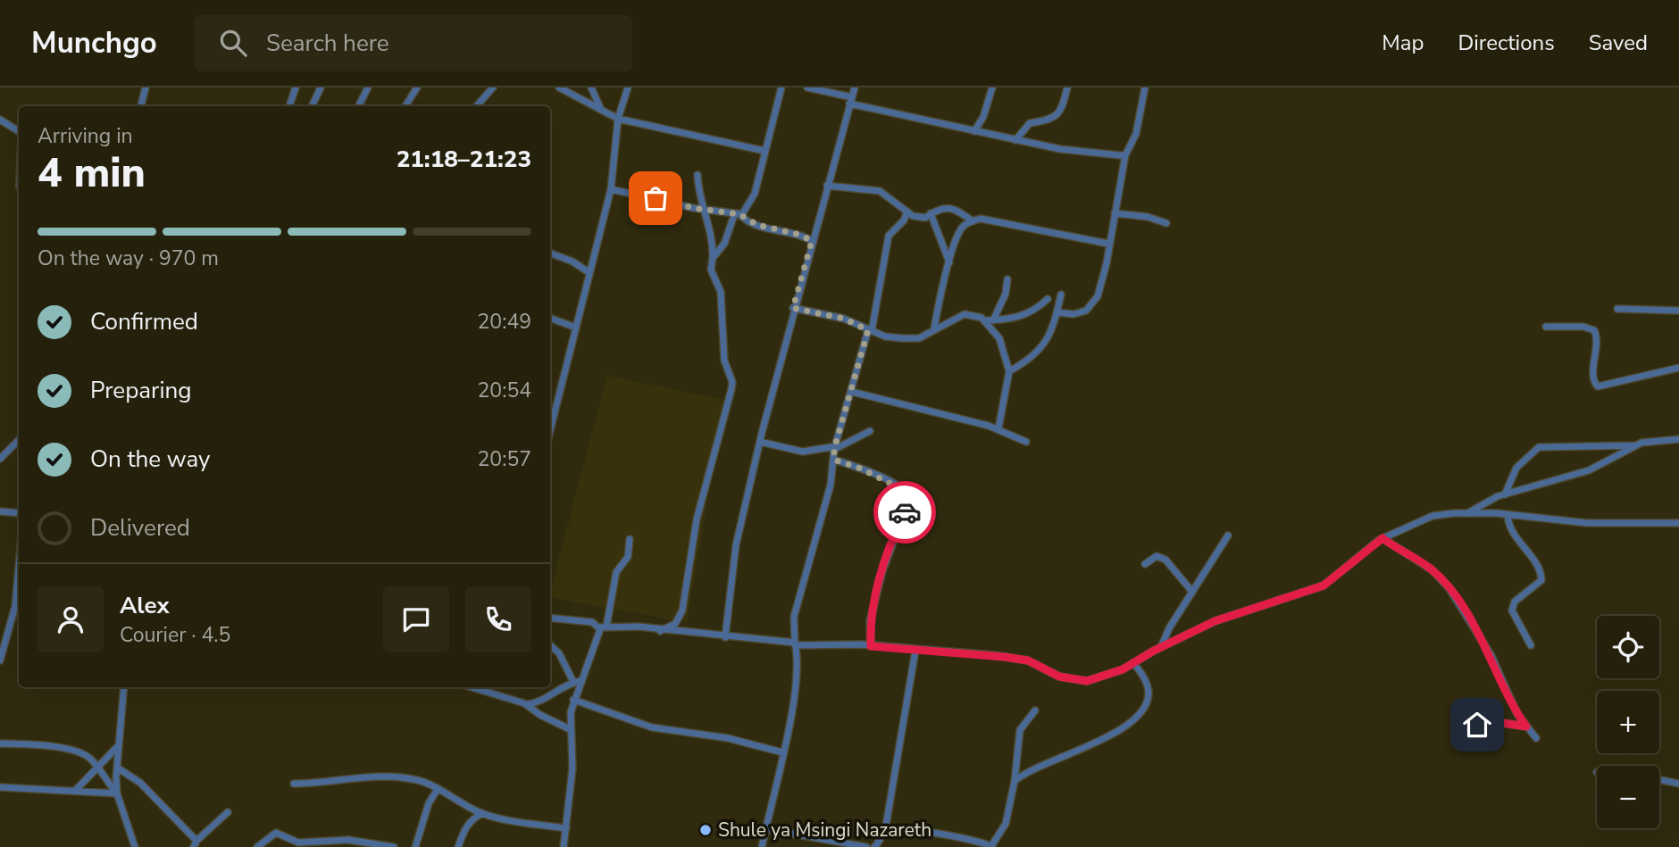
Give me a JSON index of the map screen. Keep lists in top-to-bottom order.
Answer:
{
  "places": ["Shule ya Msingi Nazareth"],
  "page": {
    "header": "Munchgo",
    "search": "Search here",
    "nav": ["Map", "Directions", "Saved"],
    "heading": ["4 min", "Arriving in", "21:18–21:23"],
    "panel": ["Alex", "Courier · 4.5"],
    "bar": "On the way · 970 m",
    "list": [
      ["Confirmed", "20:49"],
      ["Preparing", "20:54"],
      ["On the way", "20:57"],
      "Delivered"
    ],
    "map_buttons": ["+", "−"]
  }
}
